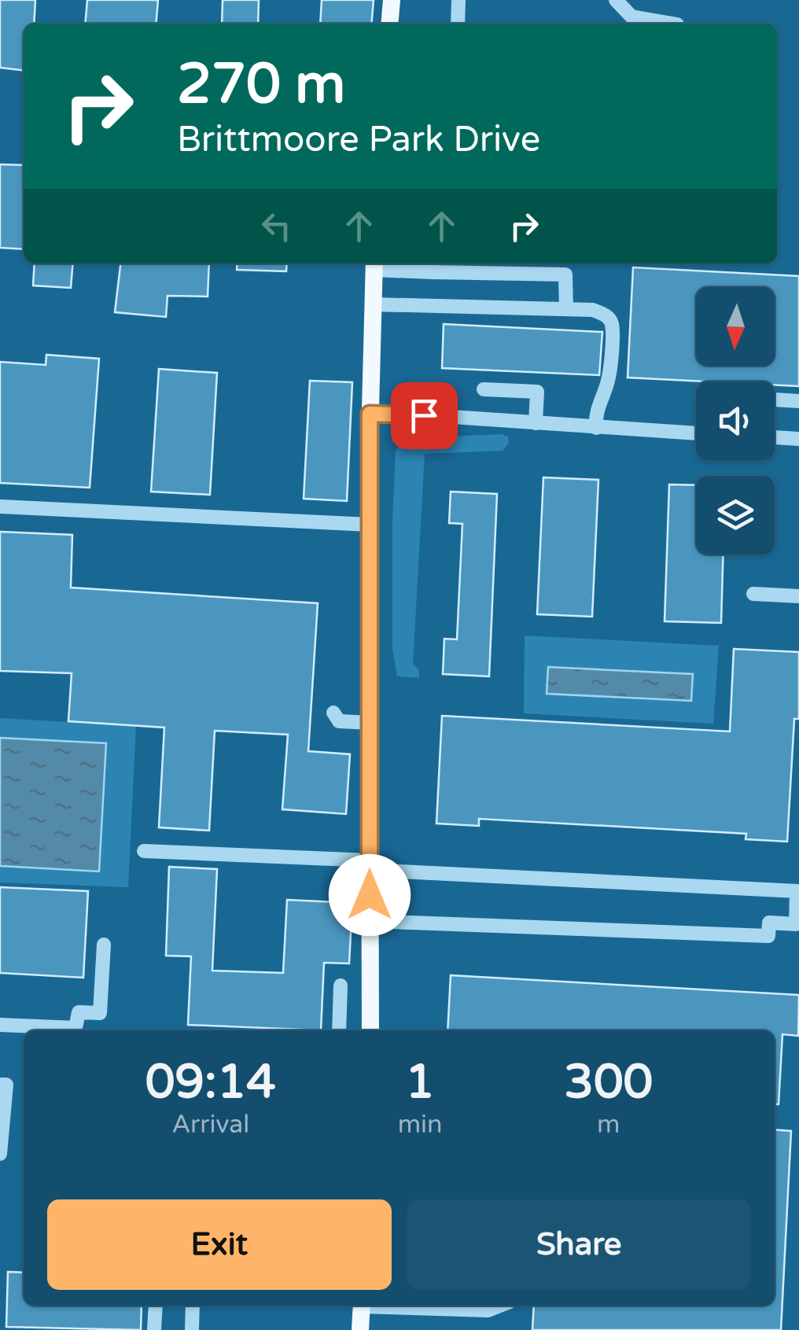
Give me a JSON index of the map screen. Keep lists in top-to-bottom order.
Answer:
{
  "north": "bottom",
  "page": {
    "turn": ["270 m", "Brittmoore Park Drive"],
    "eta": [
      "09:14",
      "Arrival",
      "1",
      "min",
      "300",
      "m"
    ],
    "buttons": ["Exit", "Share"]
  }
}
